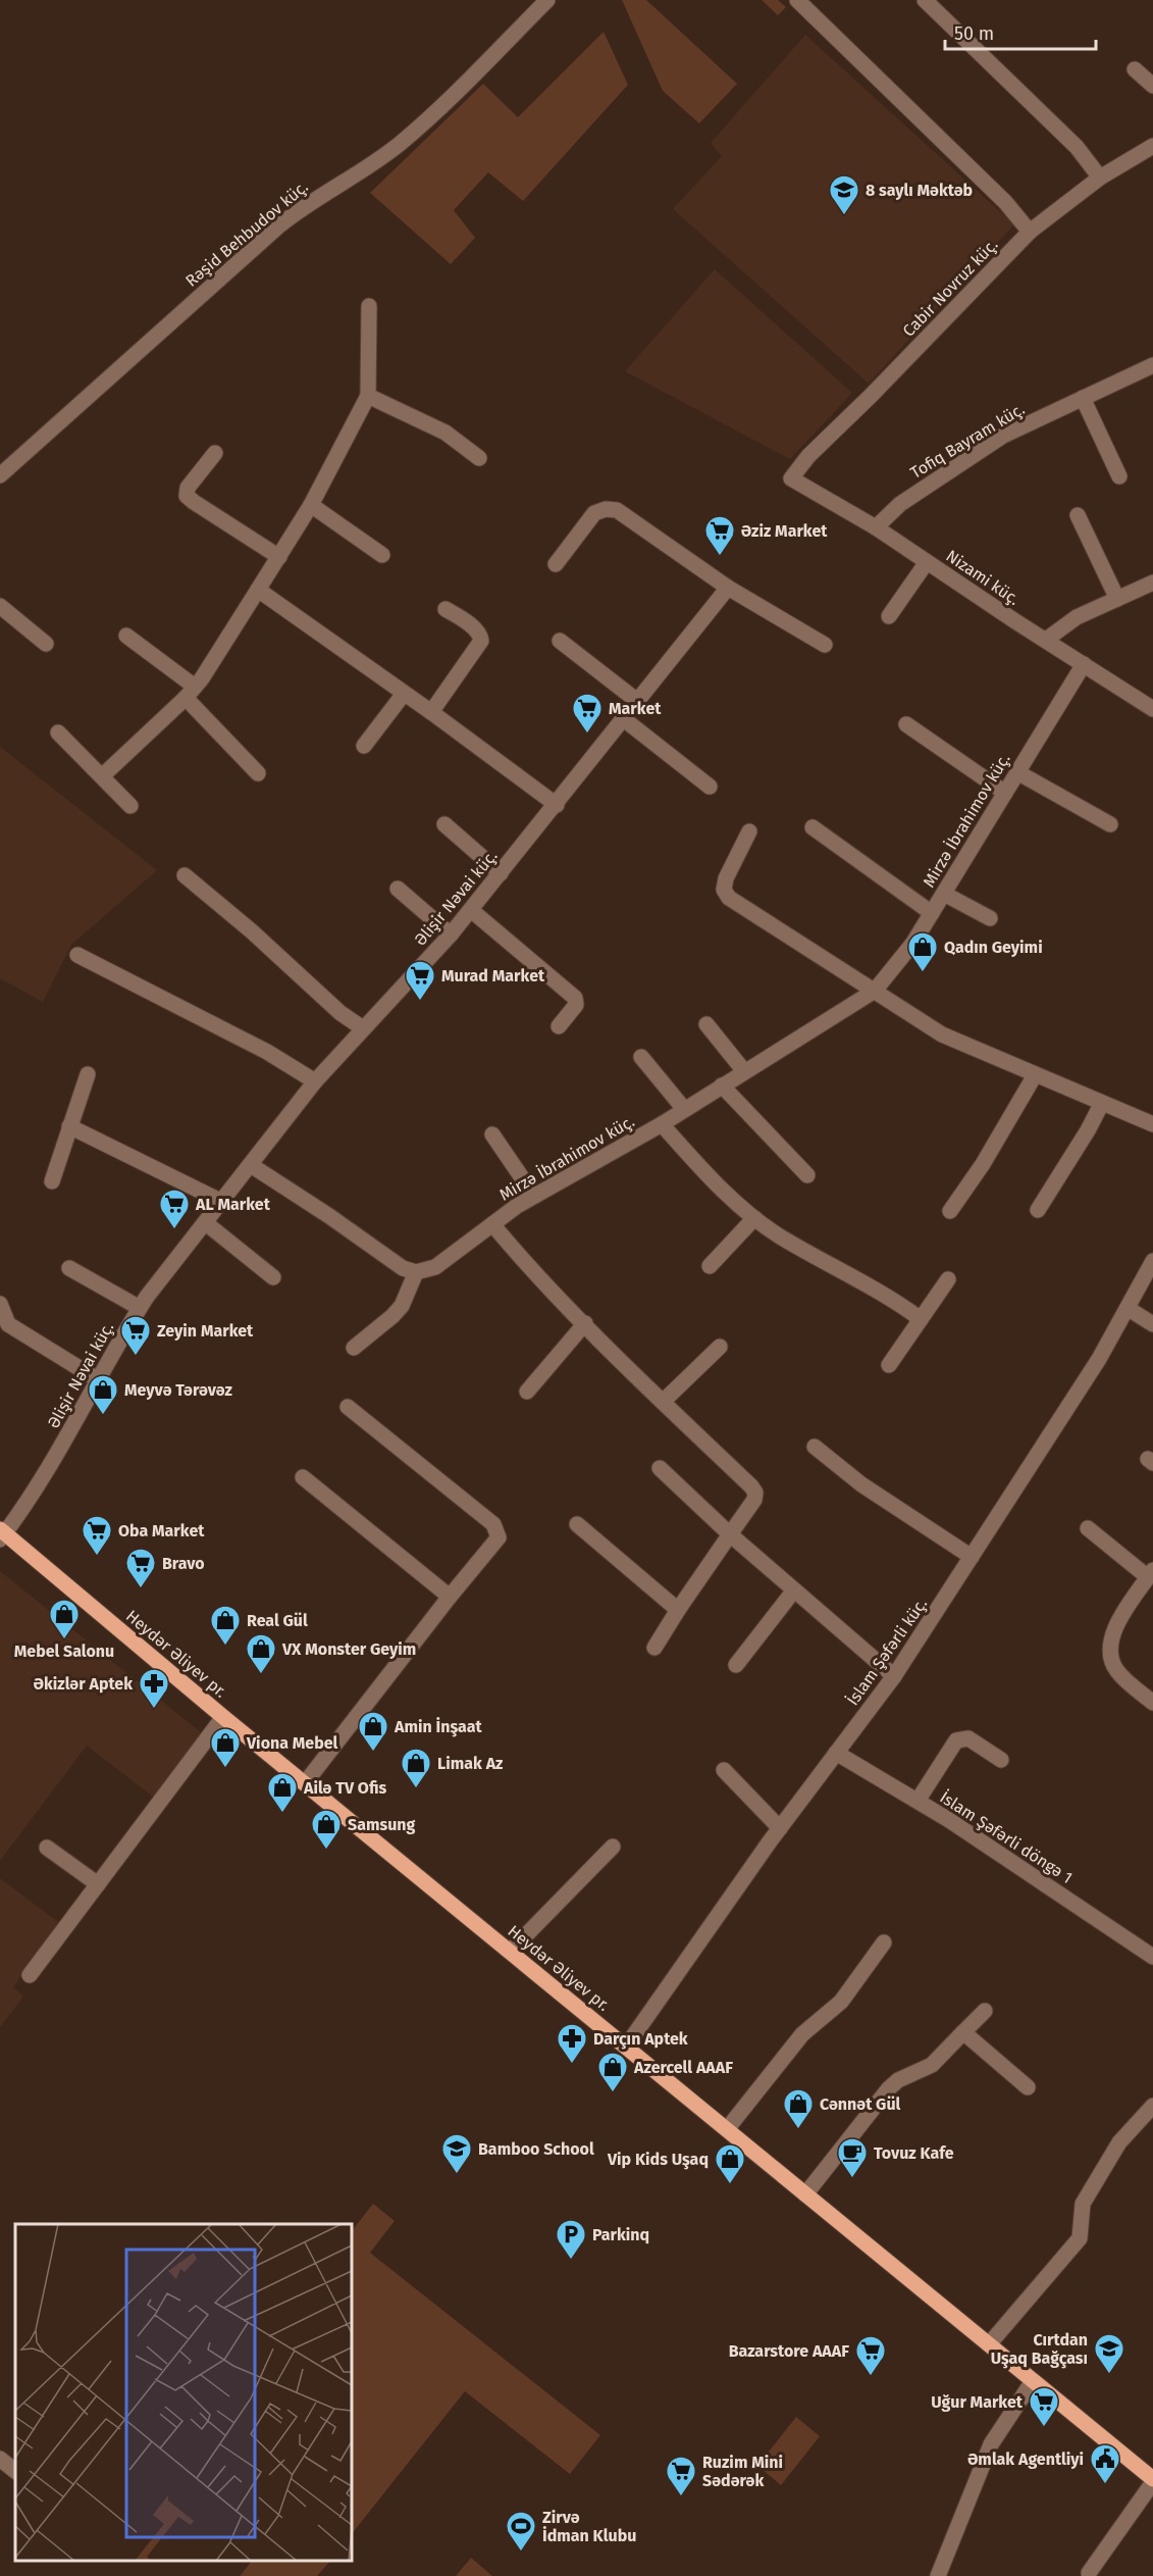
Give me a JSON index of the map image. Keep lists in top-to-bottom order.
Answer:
{
  "streets": {
    "main road": ["Heydər Əliyev pr."],
    "street": [
      "Rəşid Behbudov küç.",
      "Cabir Novruz küç.",
      "Tofiq Bayram küç.",
      "Nizami küç.",
      "Mirzə İbrahimov küç.",
      "Əlişir Nəvai küç.",
      "İslam Şəfərli küç.",
      "İslam Şəfərli döngə 1"
    ]
  },
  "crossings": [
    ["Cabir Novruz küç.", "Nizami küç."],
    ["Tofiq Bayram küç.", "Nizami küç."],
    ["Nizami küç.", "Mirzə İbrahimov küç."],
    ["Əlişir Nəvai küç.", "Heydər Əliyev pr."],
    ["İslam Şəfərli küç.", "Heydər Əliyev pr."],
    ["İslam Şəfərli küç.", "İslam Şəfərli döngə 1"]
  ],
  "places": {
    "school or university": ["8 saylı Məktəb", "Bamboo School", "Cırtdan Uşaq Bağçası"],
    "supermarket": [
      "Əziz Market",
      "Market",
      "Murad Market",
      "AL Market",
      "Zeyin Market",
      "Oba Market",
      "Bravo",
      "Bazarstore AAAF",
      "Uğur Market",
      "Ruzim Mini Sədərək"
    ],
    "shop": [
      "Qadın Geyimi",
      "Meyvə Tərəvəz",
      "Mebel Salonu",
      "Real Gül",
      "VX Monster Geyim",
      "Amin İnşaat",
      "Viona Mebel",
      "Limak Az",
      "Ailə TV Ofis",
      "Samsung",
      "Azercell AAAF",
      "Cənnət Gül",
      "Vip Kids Uşaq"
    ],
    "pharmacy": ["Əkizlər Aptek", "Darçın Aptek"],
    "cafe": ["Tovuz Kafe"],
    "parking": ["Parkinq"],
    "public building": ["Əmlak Agentliyi"],
    "sports": ["Zirvə İdman Klubu"]
  },
  "scale_bar": "50 m"
}
